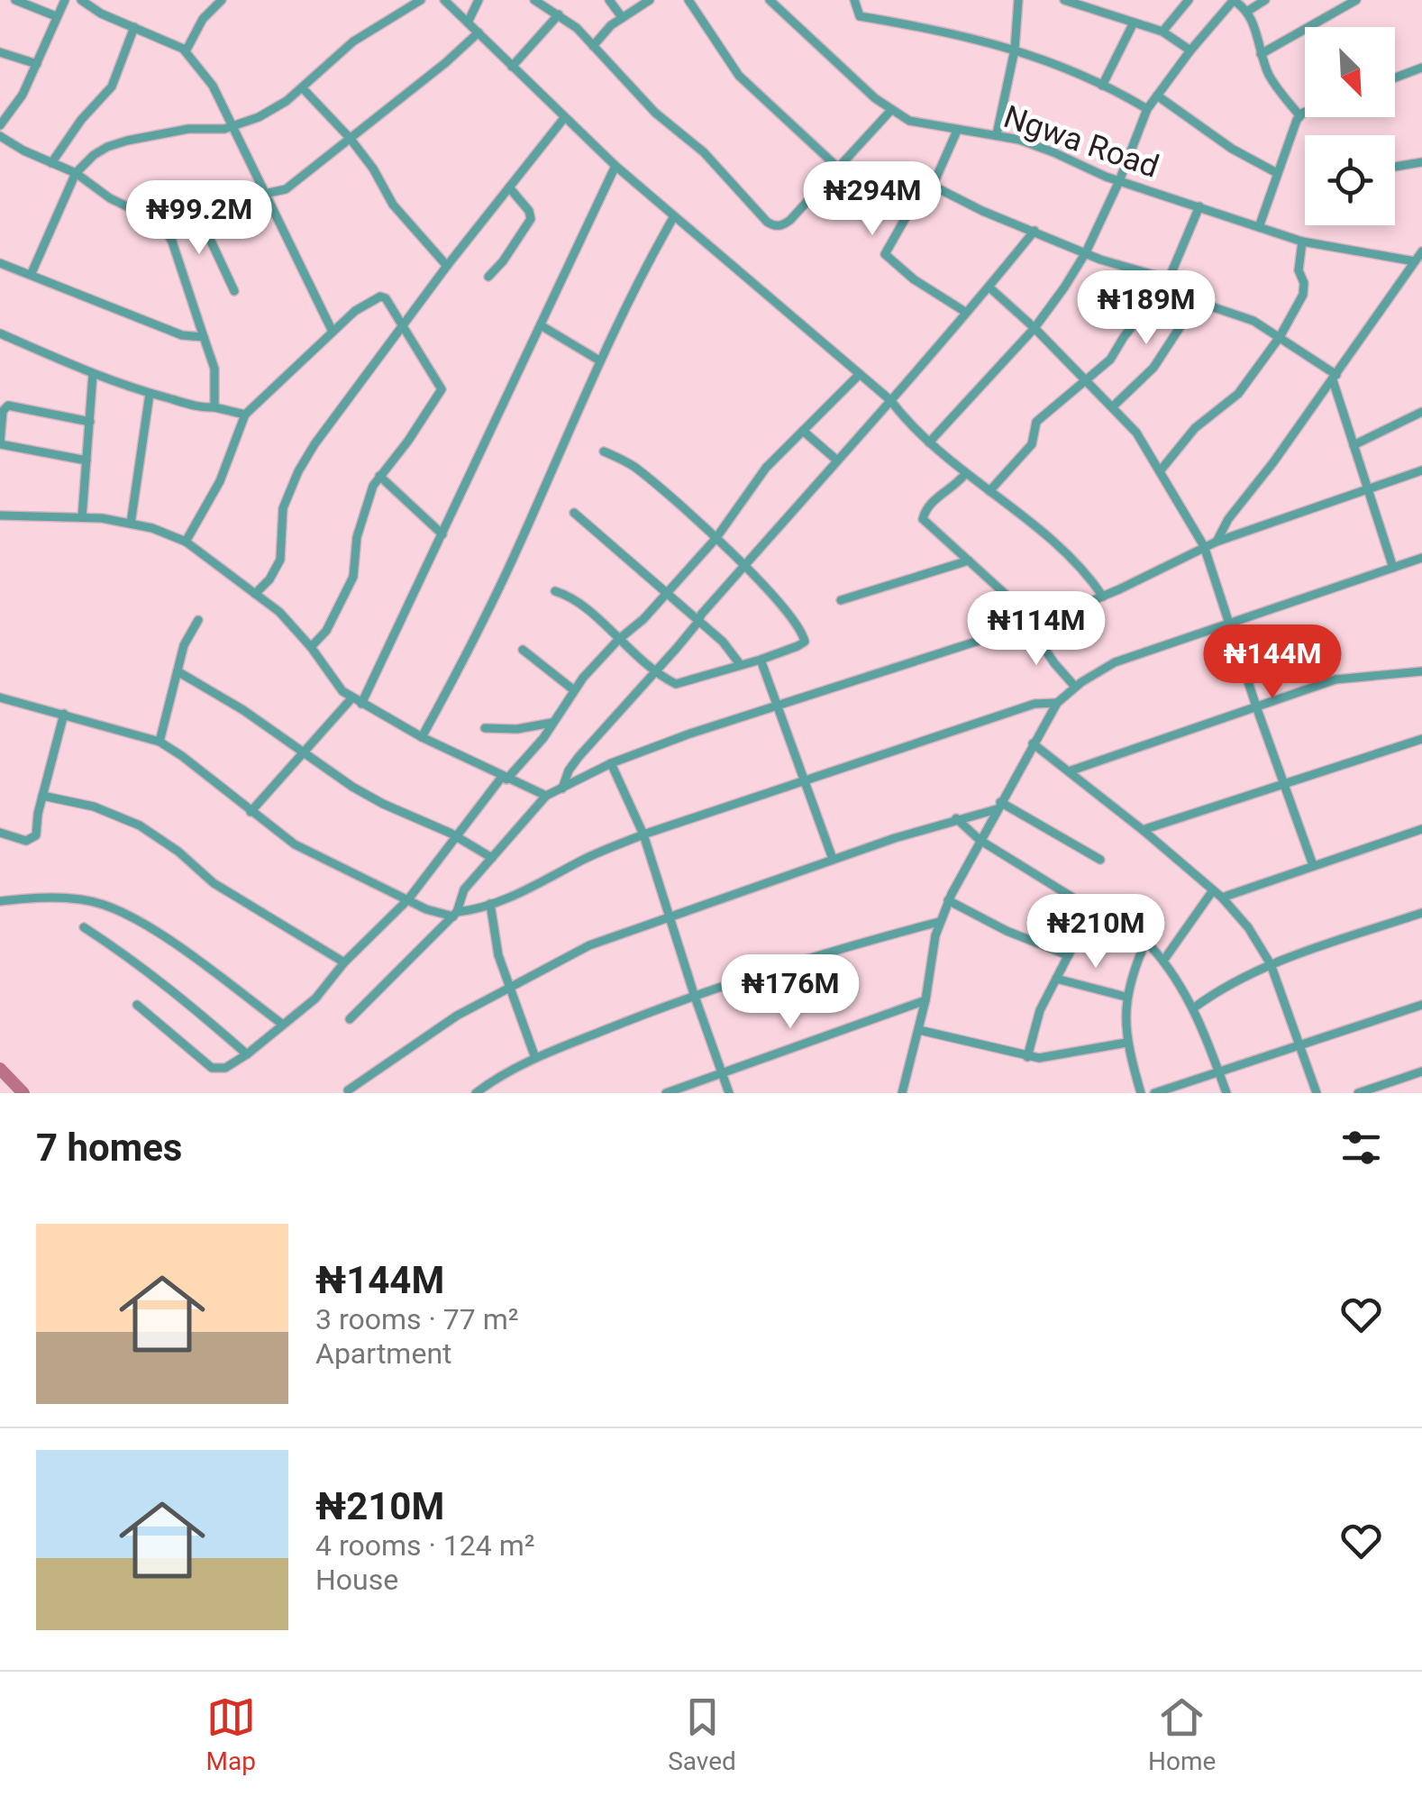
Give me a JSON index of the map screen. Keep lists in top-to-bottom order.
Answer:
{
  "streets": {
    "street": ["Ngwa Road"]
  },
  "north": "bottom right",
  "page": {
    "price": [
      "₦294M",
      "₦99.2M",
      "₦189M",
      "₦114M",
      "₦144M",
      "₦210M",
      "₦176M"
    ],
    "heading": "7 homes",
    "list": [
      {
        "name": "₦144M",
        "note": "3 rooms · 77 m² · Apartment"
      },
      {
        "name": "₦210M",
        "note": "4 rooms · 124 m² · House"
      }
    ],
    "tabs": ["Map", "Saved", "Home"]
  }
}
